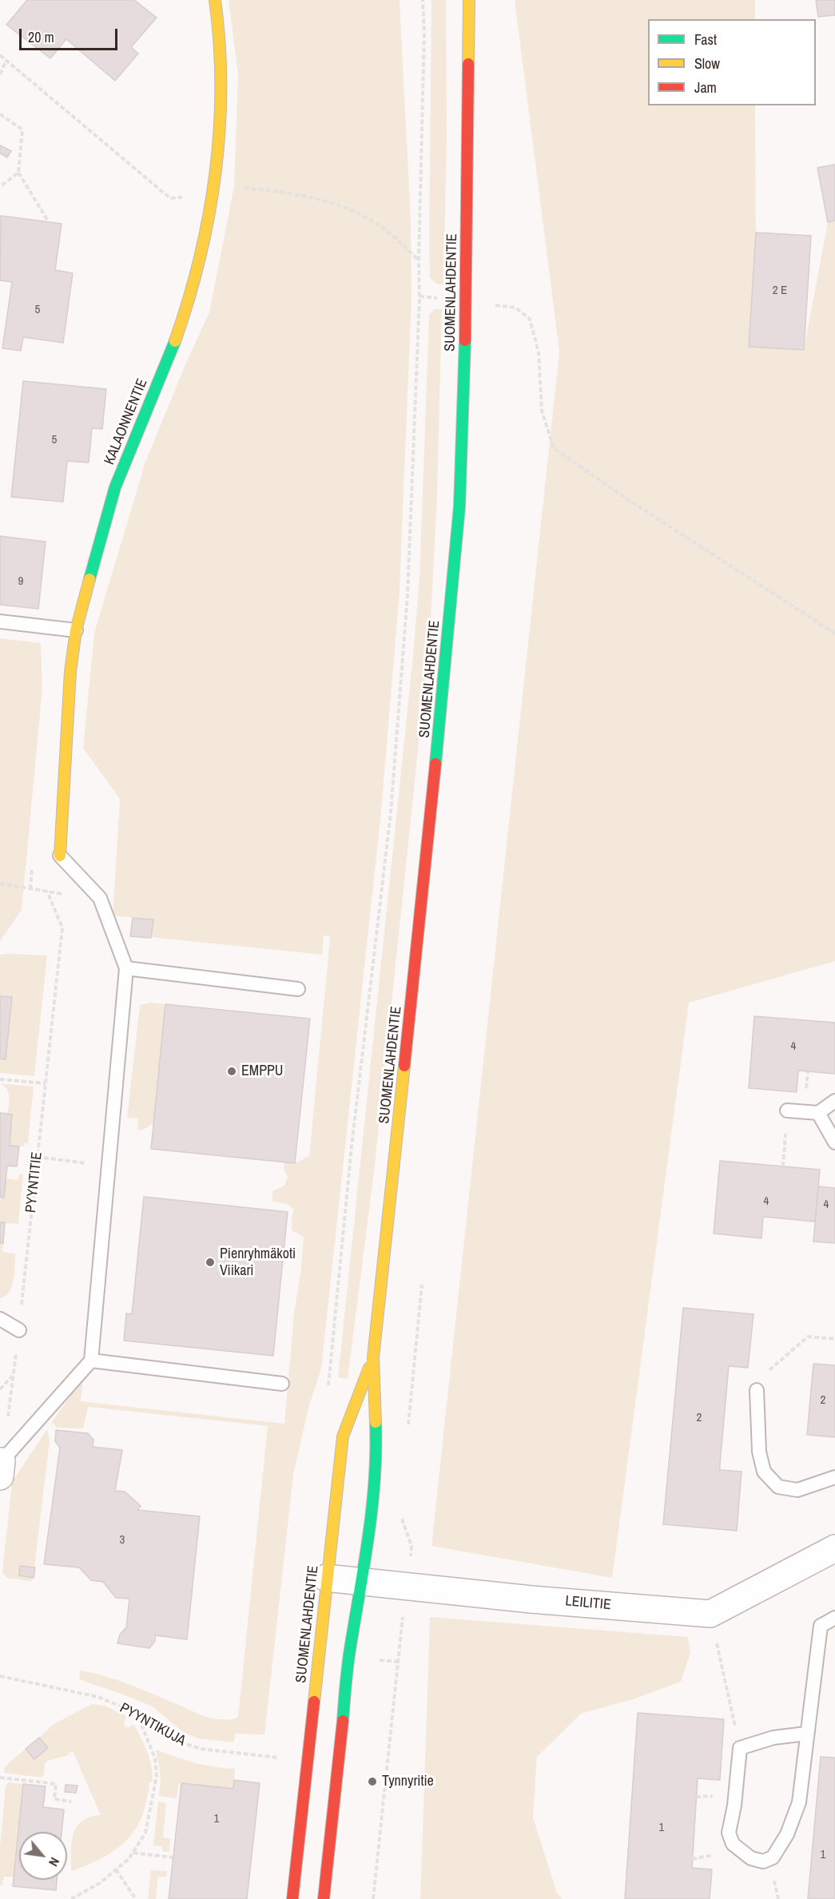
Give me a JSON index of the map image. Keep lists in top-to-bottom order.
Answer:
{
  "streets": {
    "main road": ["SUOMENLAHDENTIE", "KALAONNENTIE"],
    "street": ["LEILITIE"],
    "path": ["PYYNTITIE", "PYYNTIKUJA"]
  },
  "crossings": [
    ["SUOMENLAHDENTIE", "LEILITIE"]
  ],
  "places": ["EMPPU", "Pienryhmäkoti Viikari", "Tynnyritie"],
  "house_numbers": [
    "2 E",
    "5",
    "5",
    "9",
    "4",
    "4",
    "4",
    "2",
    "2",
    "3",
    "1",
    "1",
    "1"
  ],
  "legend": ["Fast", "Slow", "Jam"],
  "scale_bar": "20 m",
  "north": "bottom right"
}
